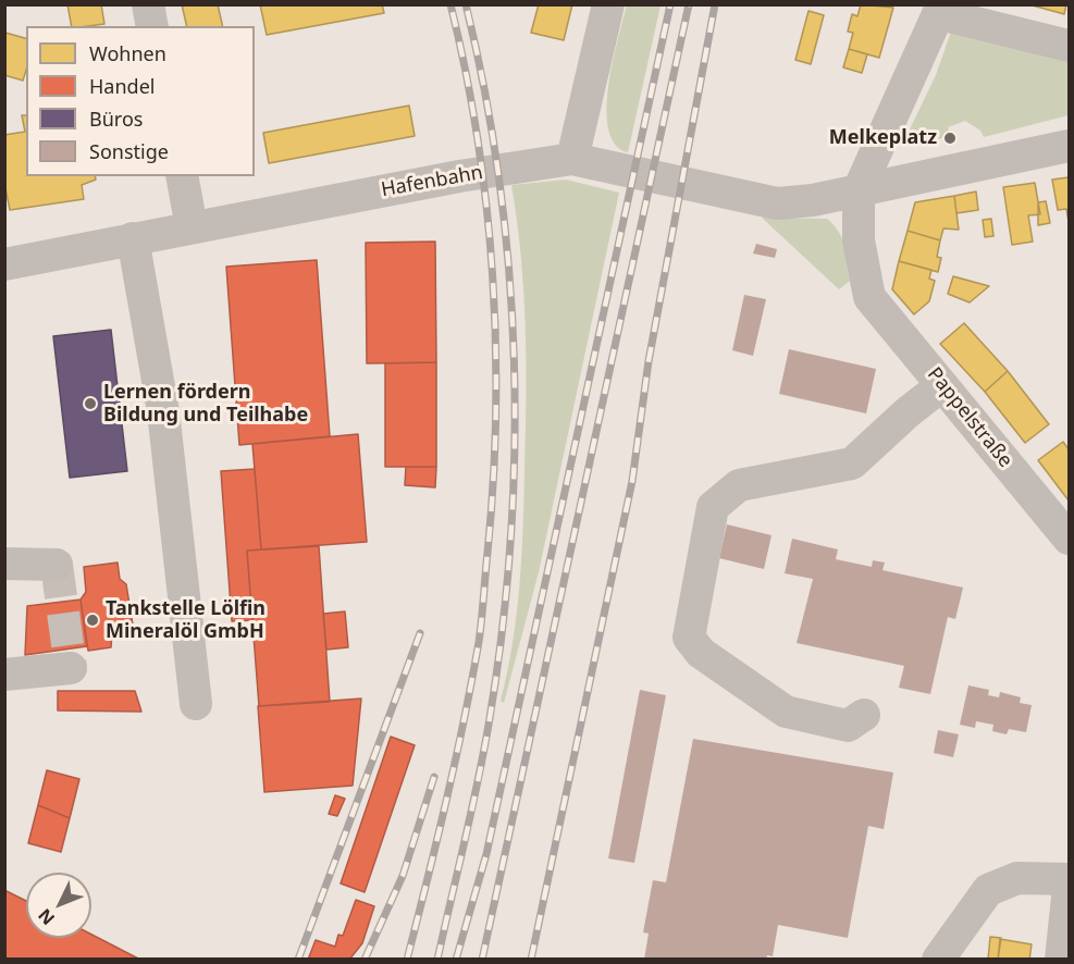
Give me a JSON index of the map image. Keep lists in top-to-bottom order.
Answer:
{
  "streets": {
    "street": ["Hafenbahn", "Pappelstraße"]
  },
  "crossings": [
    ["Hafenbahn", "Pappelstraße"]
  ],
  "places": ["Melkeplatz", "Lernen fördern Bildung und Teilhabe", "Tankstelle Lölfin Mineralöl GmbH"],
  "legend": [
    "Wohnen",
    "Handel",
    "Büros",
    "Sonstige"
  ],
  "north": "bottom left"
}
